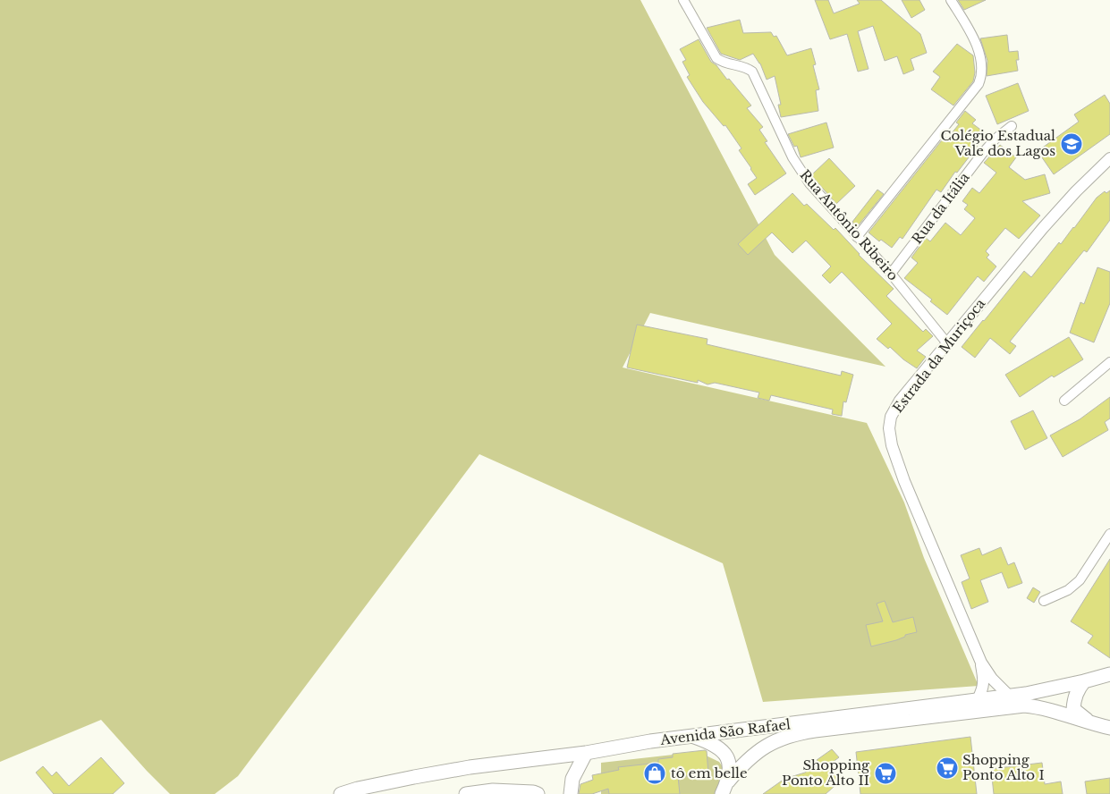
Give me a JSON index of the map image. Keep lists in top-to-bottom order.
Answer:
{
  "streets": {
    "main road": ["Avenida São Rafael"],
    "street": ["Rua da Itália", "Rua Antônio Ribeiro", "Estrada da Muriçoca"]
  },
  "crossings": [
    ["Rua da Itália", "Rua Antônio Ribeiro"],
    ["Rua Antônio Ribeiro", "Estrada da Muriçoca"],
    ["Estrada da Muriçoca", "Avenida São Rafael"]
  ],
  "places": {
    "school or university": ["Colégio Estadual Vale dos Lagos"],
    "supermarket": ["Shopping Ponto Alto I", "Shopping Ponto Alto II"],
    "shop": ["tô em belle"]
  }
}
